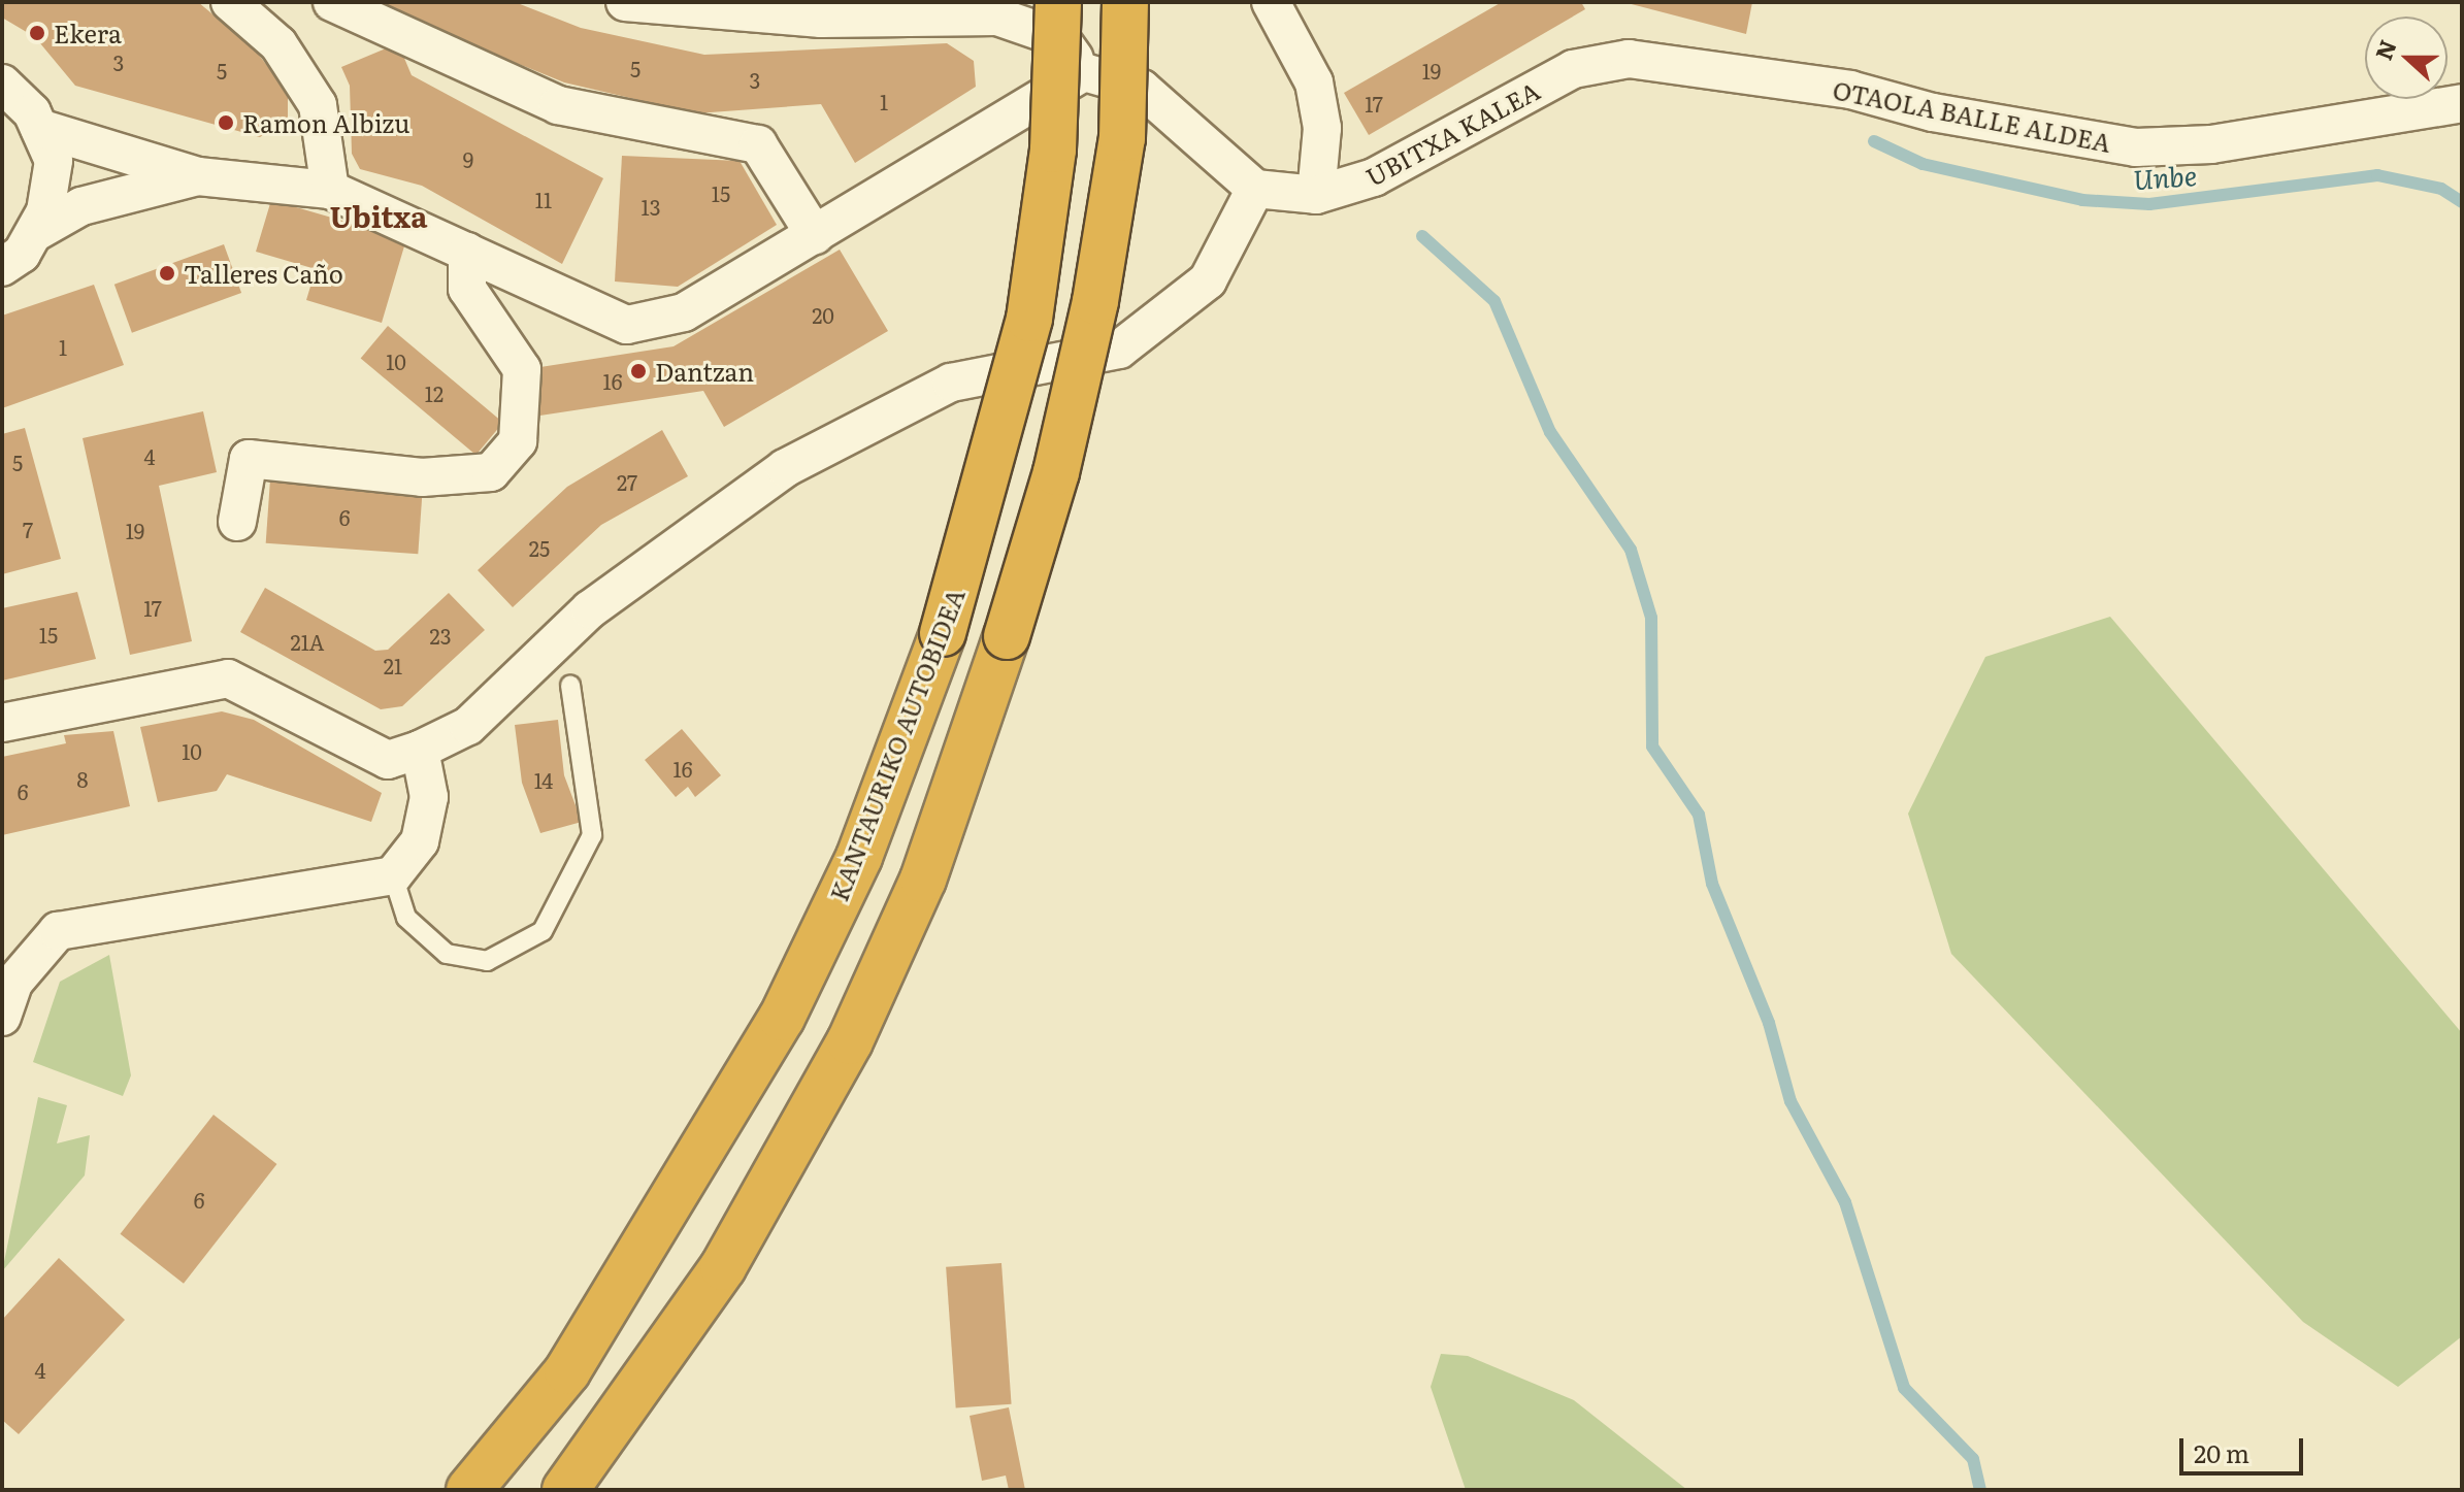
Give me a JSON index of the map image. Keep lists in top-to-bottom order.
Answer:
{
  "streets": {
    "highway": ["KANTAURIKO AUTOBIDEA"],
    "street": ["OTAOLA BALLE ALDEA", "UBITXA KALEA"]
  },
  "crossings": [
    ["OTAOLA BALLE ALDEA", "UBITXA KALEA"]
  ],
  "districts": ["Ubitxa"],
  "water": ["Unbe"],
  "places": [
    "Ekera",
    "Ramon Albizu",
    "Talleres Caño",
    "Dantzan"
  ],
  "house_numbers": [
    "3",
    "5",
    "5",
    "19",
    "3",
    "1",
    "17",
    "9",
    "15",
    "11",
    "13",
    "20",
    "1",
    "10",
    "16",
    "12",
    "4",
    "5",
    "27",
    "6",
    "7",
    "19",
    "25",
    "17",
    "15",
    "23",
    "21A",
    "21",
    "10",
    "16",
    "8",
    "14",
    "6",
    "6",
    "4"
  ],
  "scale_bar": "20 m",
  "north": "left"
}
